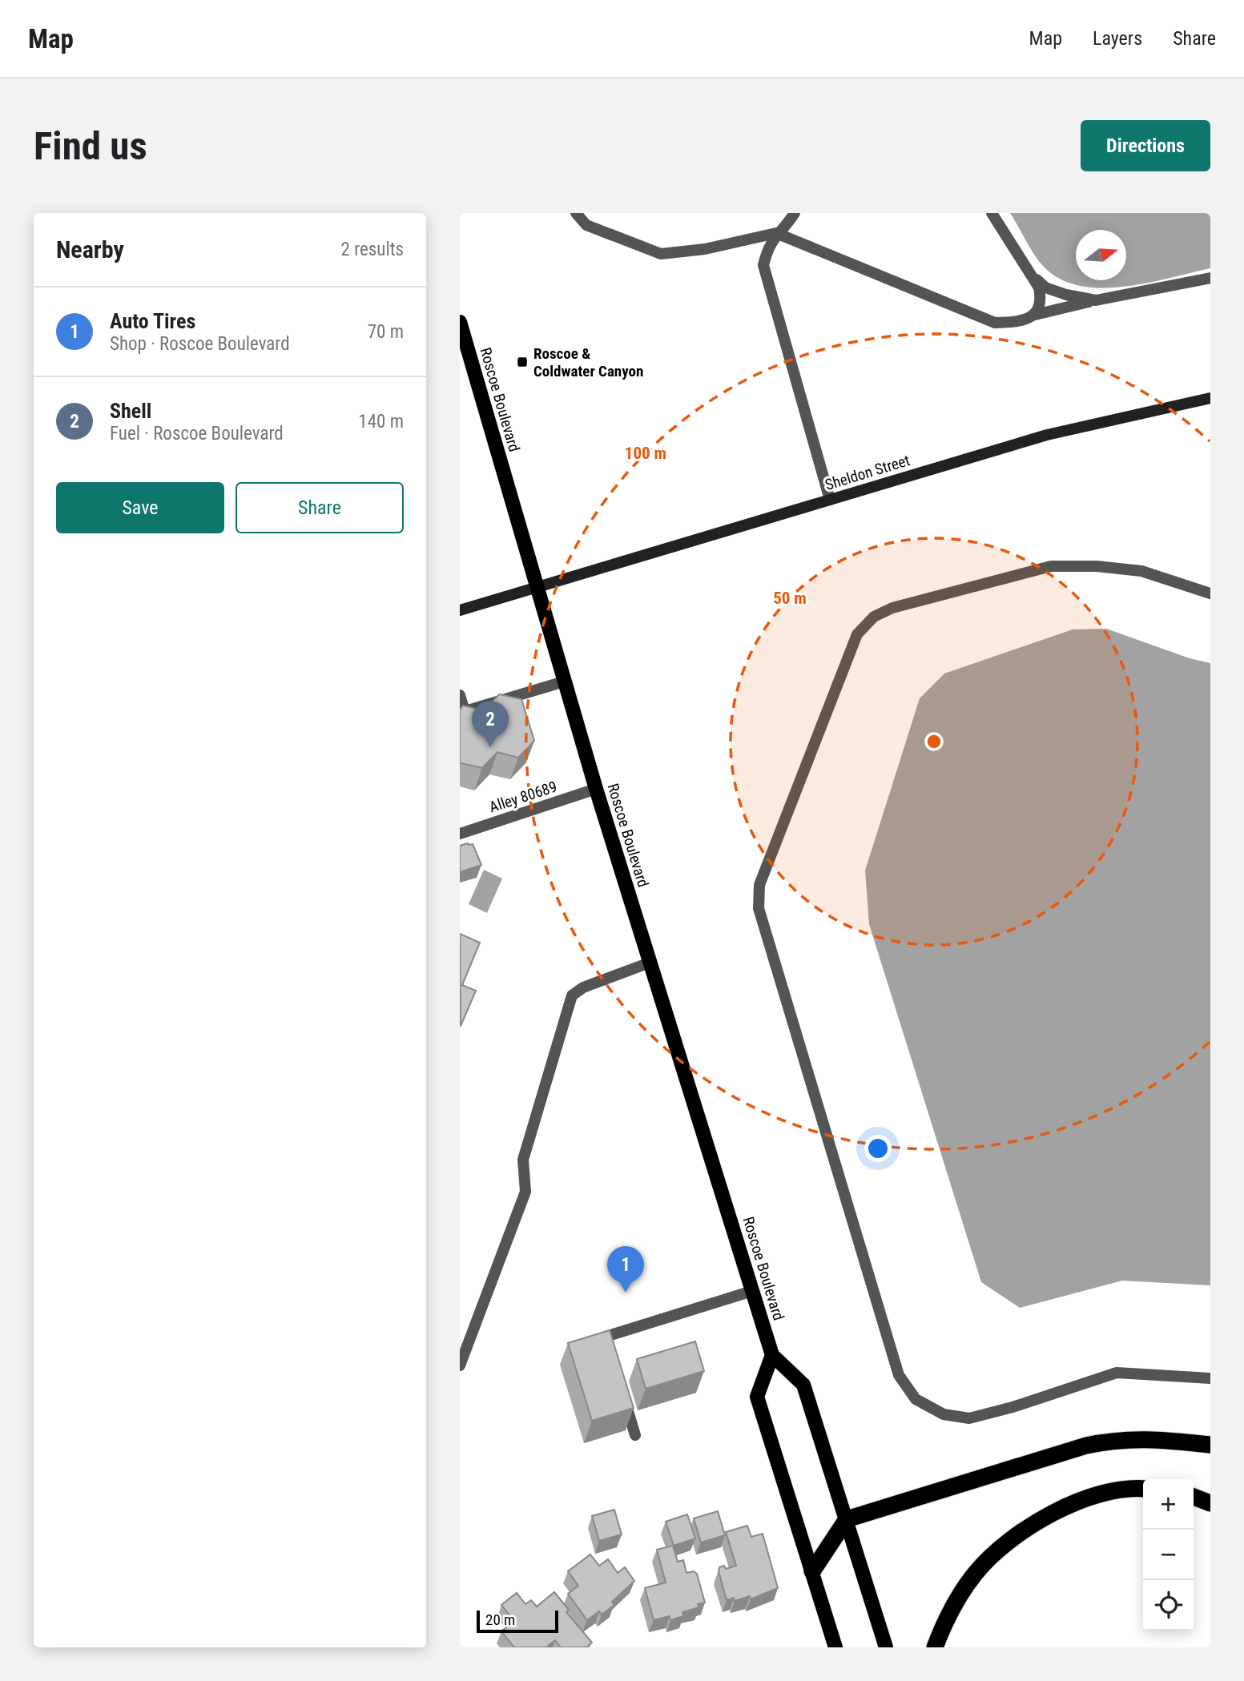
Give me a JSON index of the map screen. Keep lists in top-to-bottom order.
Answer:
{
  "streets": {
    "main road": ["Roscoe Boulevard", "Sheldon Street"],
    "lane": ["Alley 80689"]
  },
  "crossings": [
    ["Roscoe Boulevard", "Sheldon Street"],
    ["Roscoe Boulevard", "Alley 80689"]
  ],
  "places": {
    "transit": ["Roscoe & Coldwater Canyon"]
  },
  "scale_bar": "20 m",
  "north": "right",
  "page": {
    "header": "Map",
    "nav": ["Map", "Layers", "Share"],
    "buttons": [
      "Directions",
      ["Save", "Share"]
    ],
    "title": "Find us",
    "heading": ["Nearby", "2 results"],
    "list": [
      {
        "mark": "1",
        "name": "Auto Tires",
        "note": "Shop · Roscoe Boulevard",
        "value": "70 m"
      },
      {
        "mark": "2",
        "name": "Shell",
        "note": "Fuel · Roscoe Boulevard",
        "value": "140 m"
      }
    ],
    "pins": ["2", "1"],
    "map_buttons": ["+", "−"],
    "scale": "20 m"
  },
  "rings": ["100 m", "50 m"]
}
